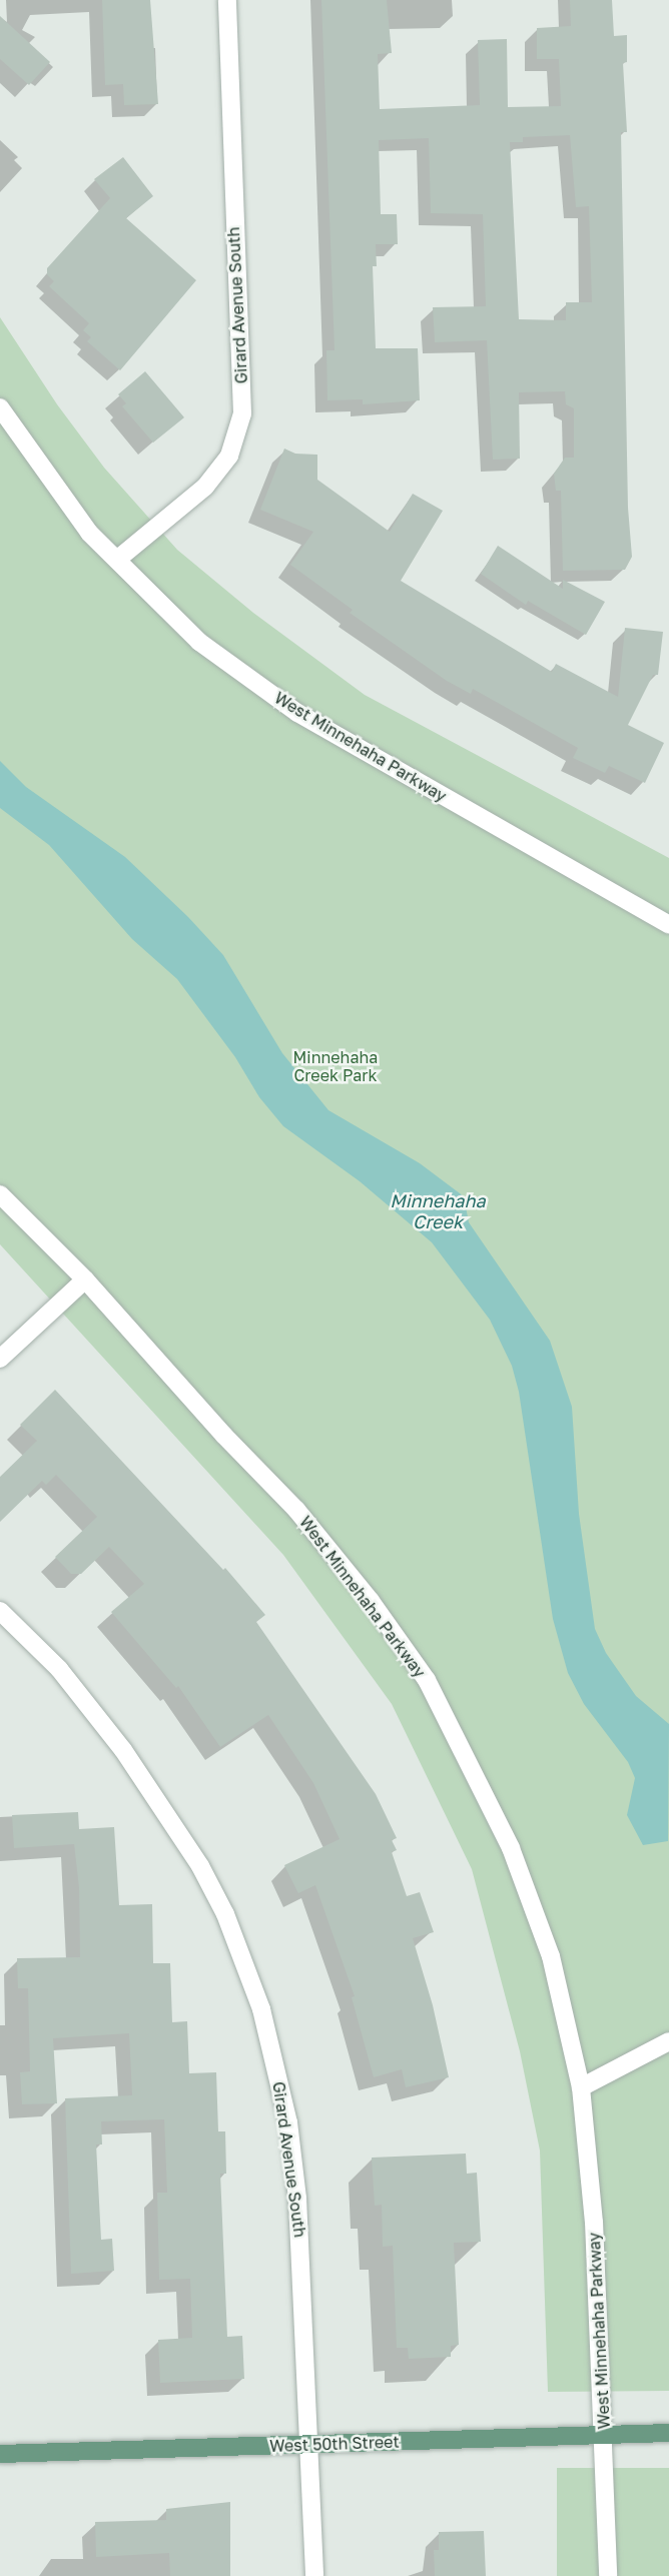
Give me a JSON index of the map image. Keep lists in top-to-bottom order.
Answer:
{
  "streets": {
    "main road": ["West 50th Street"],
    "street": ["Girard Avenue South", "West Minnehaha Parkway"]
  },
  "crossings": [
    ["Girard Avenue South", "West Minnehaha Parkway"],
    ["Girard Avenue South", "West 50th Street"],
    ["West Minnehaha Parkway", "West 50th Street"]
  ],
  "water": ["Minnehaha Creek"],
  "parks": ["Minnehaha Creek Park"]
}
